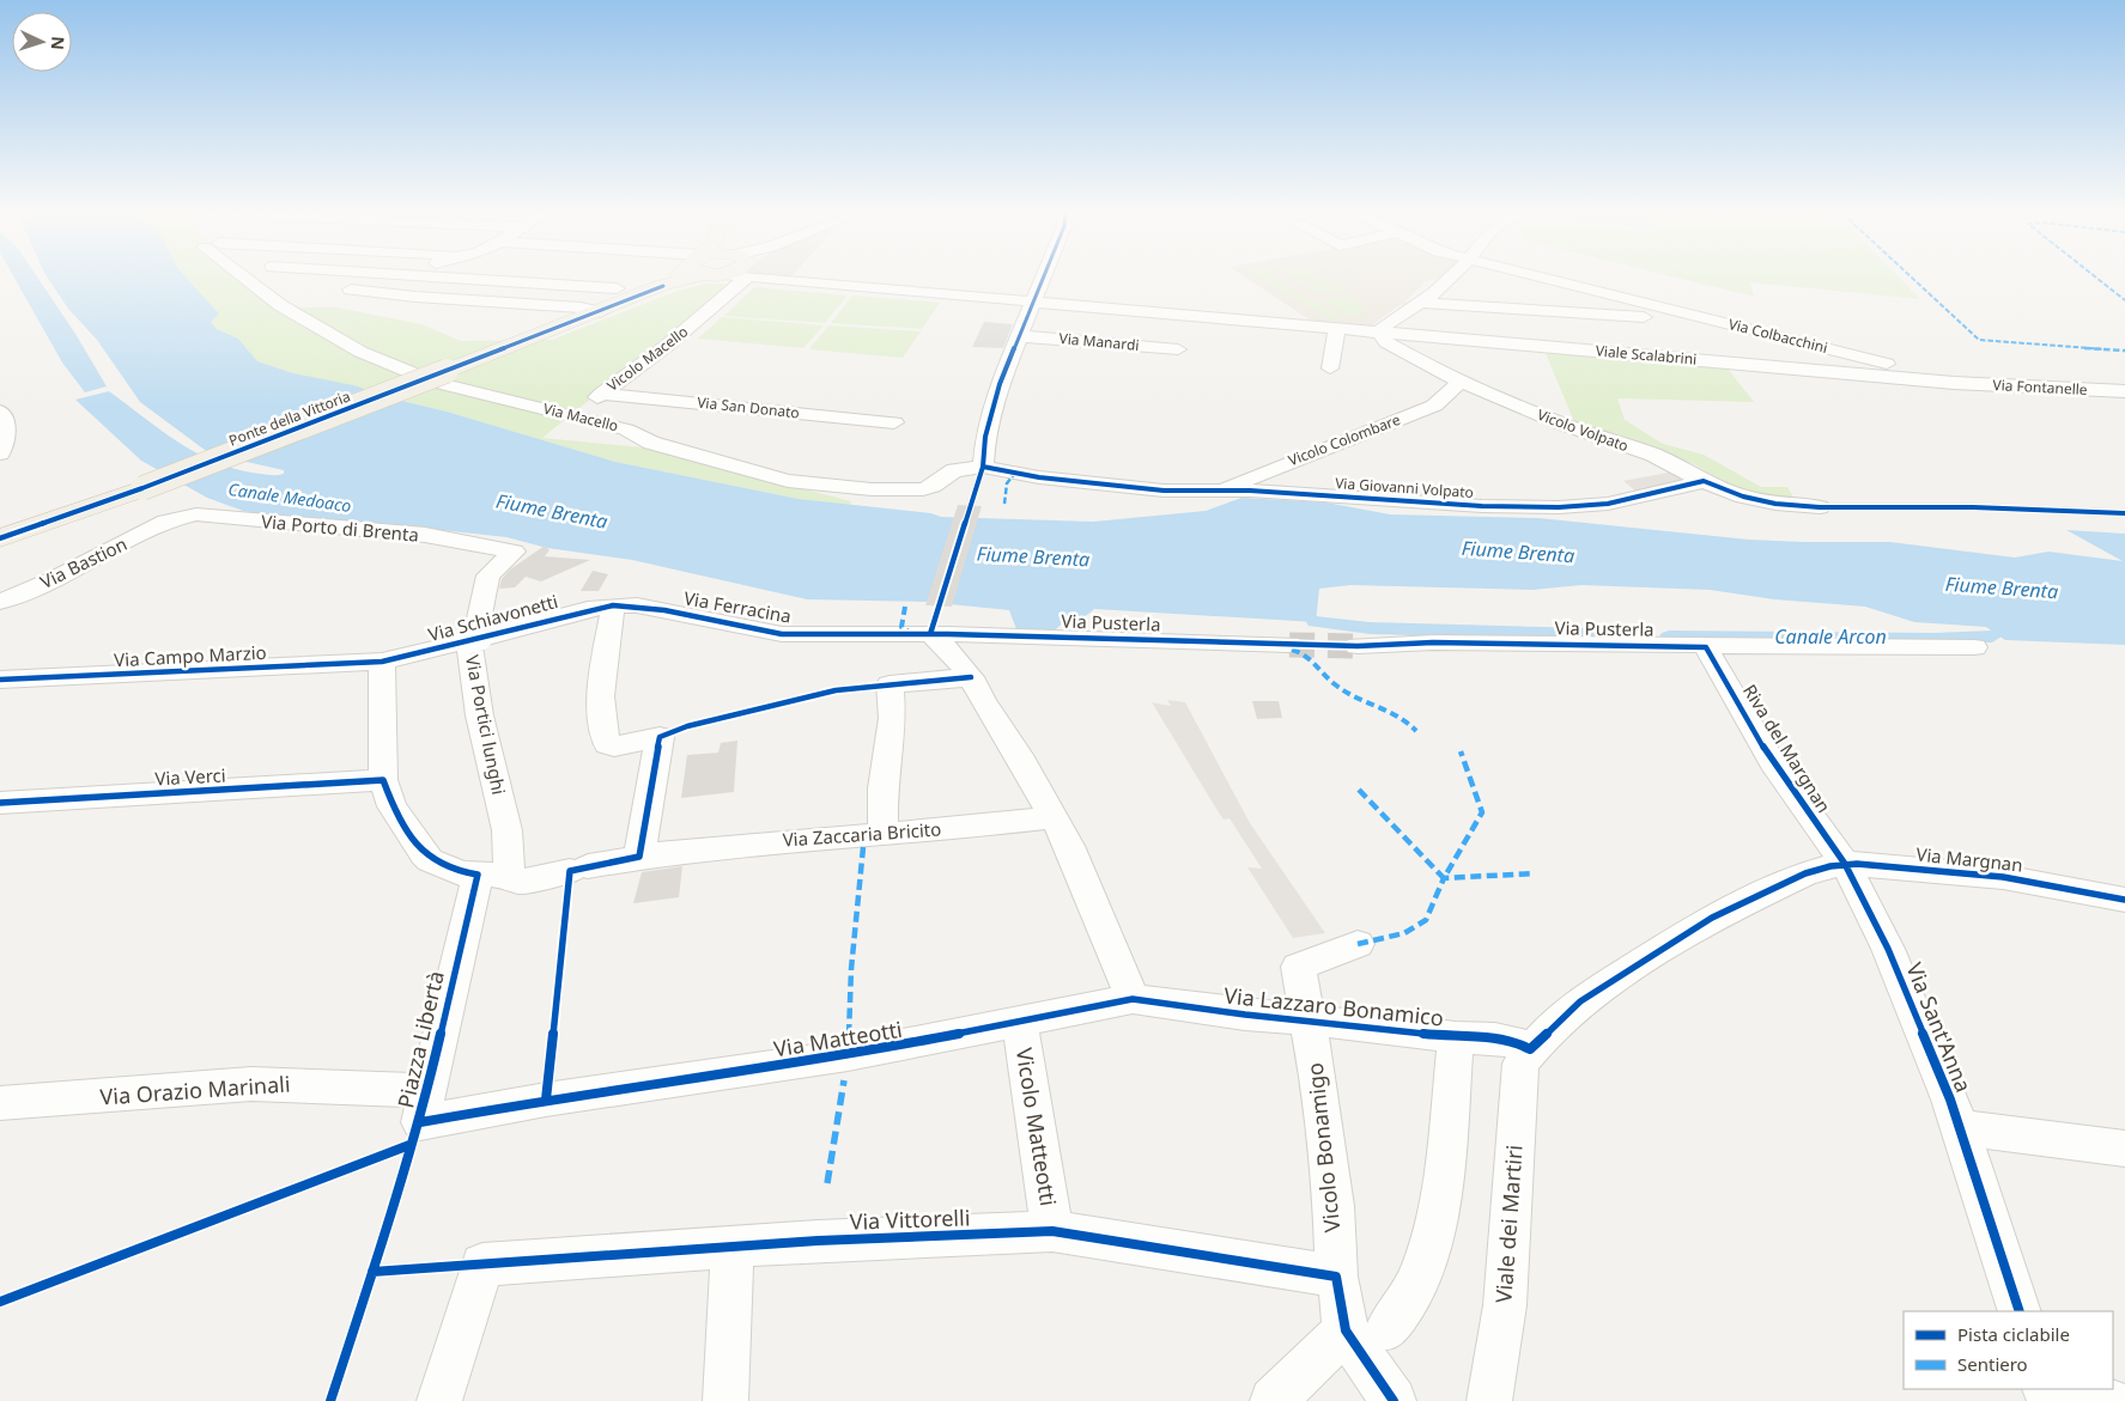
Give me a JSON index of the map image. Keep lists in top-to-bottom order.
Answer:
{
  "streets": {
    "main road": ["Ponte della Vittoria"],
    "street": [
      "Via Colbacchini",
      "Via Manardi",
      "Viale Scalabrini",
      "Vicolo Macello",
      "Via Fontanelle",
      "Via San Donato",
      "Via Macello",
      "Vicolo Volpato",
      "Vicolo Colombare",
      "Via Giovanni Volpato",
      "Via Porto di Brenta",
      "Via Bastion",
      "Via Ferracina",
      "Via Schiavonetti",
      "Via Pusterla",
      "Via Campo Marzio",
      "Via Portici lunghi",
      "Riva del Margnan",
      "Via Verci",
      "Via Zaccaria Bricito",
      "Via Margnan",
      "Via Lazzaro Bonamico",
      "Via Sant'Anna",
      "Piazza Libertà",
      "Via Matteotti",
      "Via Orazio Marinali",
      "Vicolo Matteotti",
      "Vicolo Bonamigo",
      "Via Vittorelli",
      "Viale dei Martiri"
    ]
  },
  "crossings": [
    ["Via Colbacchini", "Viale Scalabrini"],
    ["Via Colbacchini", "Via Fontanelle"],
    ["Viale Scalabrini", "Via Fontanelle"],
    ["Viale Scalabrini", "Vicolo Volpato"],
    ["Vicolo Macello", "Via San Donato"],
    ["Vicolo Macello", "Via Macello"],
    ["Via Macello", "Via Giovanni Volpato"],
    ["Vicolo Volpato", "Vicolo Colombare"],
    ["Vicolo Volpato", "Via Giovanni Volpato"],
    ["Vicolo Colombare", "Via Giovanni Volpato"],
    ["Via Porto di Brenta", "Via Bastion"],
    ["Via Porto di Brenta", "Via Portici lunghi"],
    ["Via Ferracina", "Via Schiavonetti"],
    ["Via Ferracina", "Via Pusterla"],
    ["Via Schiavonetti", "Via Campo Marzio"],
    ["Via Pusterla", "Riva del Margnan"],
    ["Via Portici lunghi", "Via Zaccaria Bricito"],
    ["Via Portici lunghi", "Piazza Libertà"],
    ["Riva del Margnan", "Via Margnan"],
    ["Riva del Margnan", "Via Sant'Anna"],
    ["Via Zaccaria Bricito", "Piazza Libertà"],
    ["Via Margnan", "Via Lazzaro Bonamico"],
    ["Via Margnan", "Via Sant'Anna"],
    ["Via Margnan", "Viale dei Martiri"],
    ["Via Lazzaro Bonamico", "Via Matteotti"],
    ["Via Lazzaro Bonamico", "Vicolo Bonamigo"],
    ["Via Lazzaro Bonamico", "Viale dei Martiri"],
    ["Piazza Libertà", "Via Matteotti"],
    ["Piazza Libertà", "Via Orazio Marinali"],
    ["Via Matteotti", "Vicolo Matteotti"],
    ["Vicolo Matteotti", "Via Vittorelli"],
    ["Vicolo Bonamigo", "Via Vittorelli"]
  ],
  "water": ["Canale Medoaco", "Fiume Brenta", "Canale Arcon"],
  "legend": ["Pista ciclabile", "Sentiero"],
  "north": "right"
}
